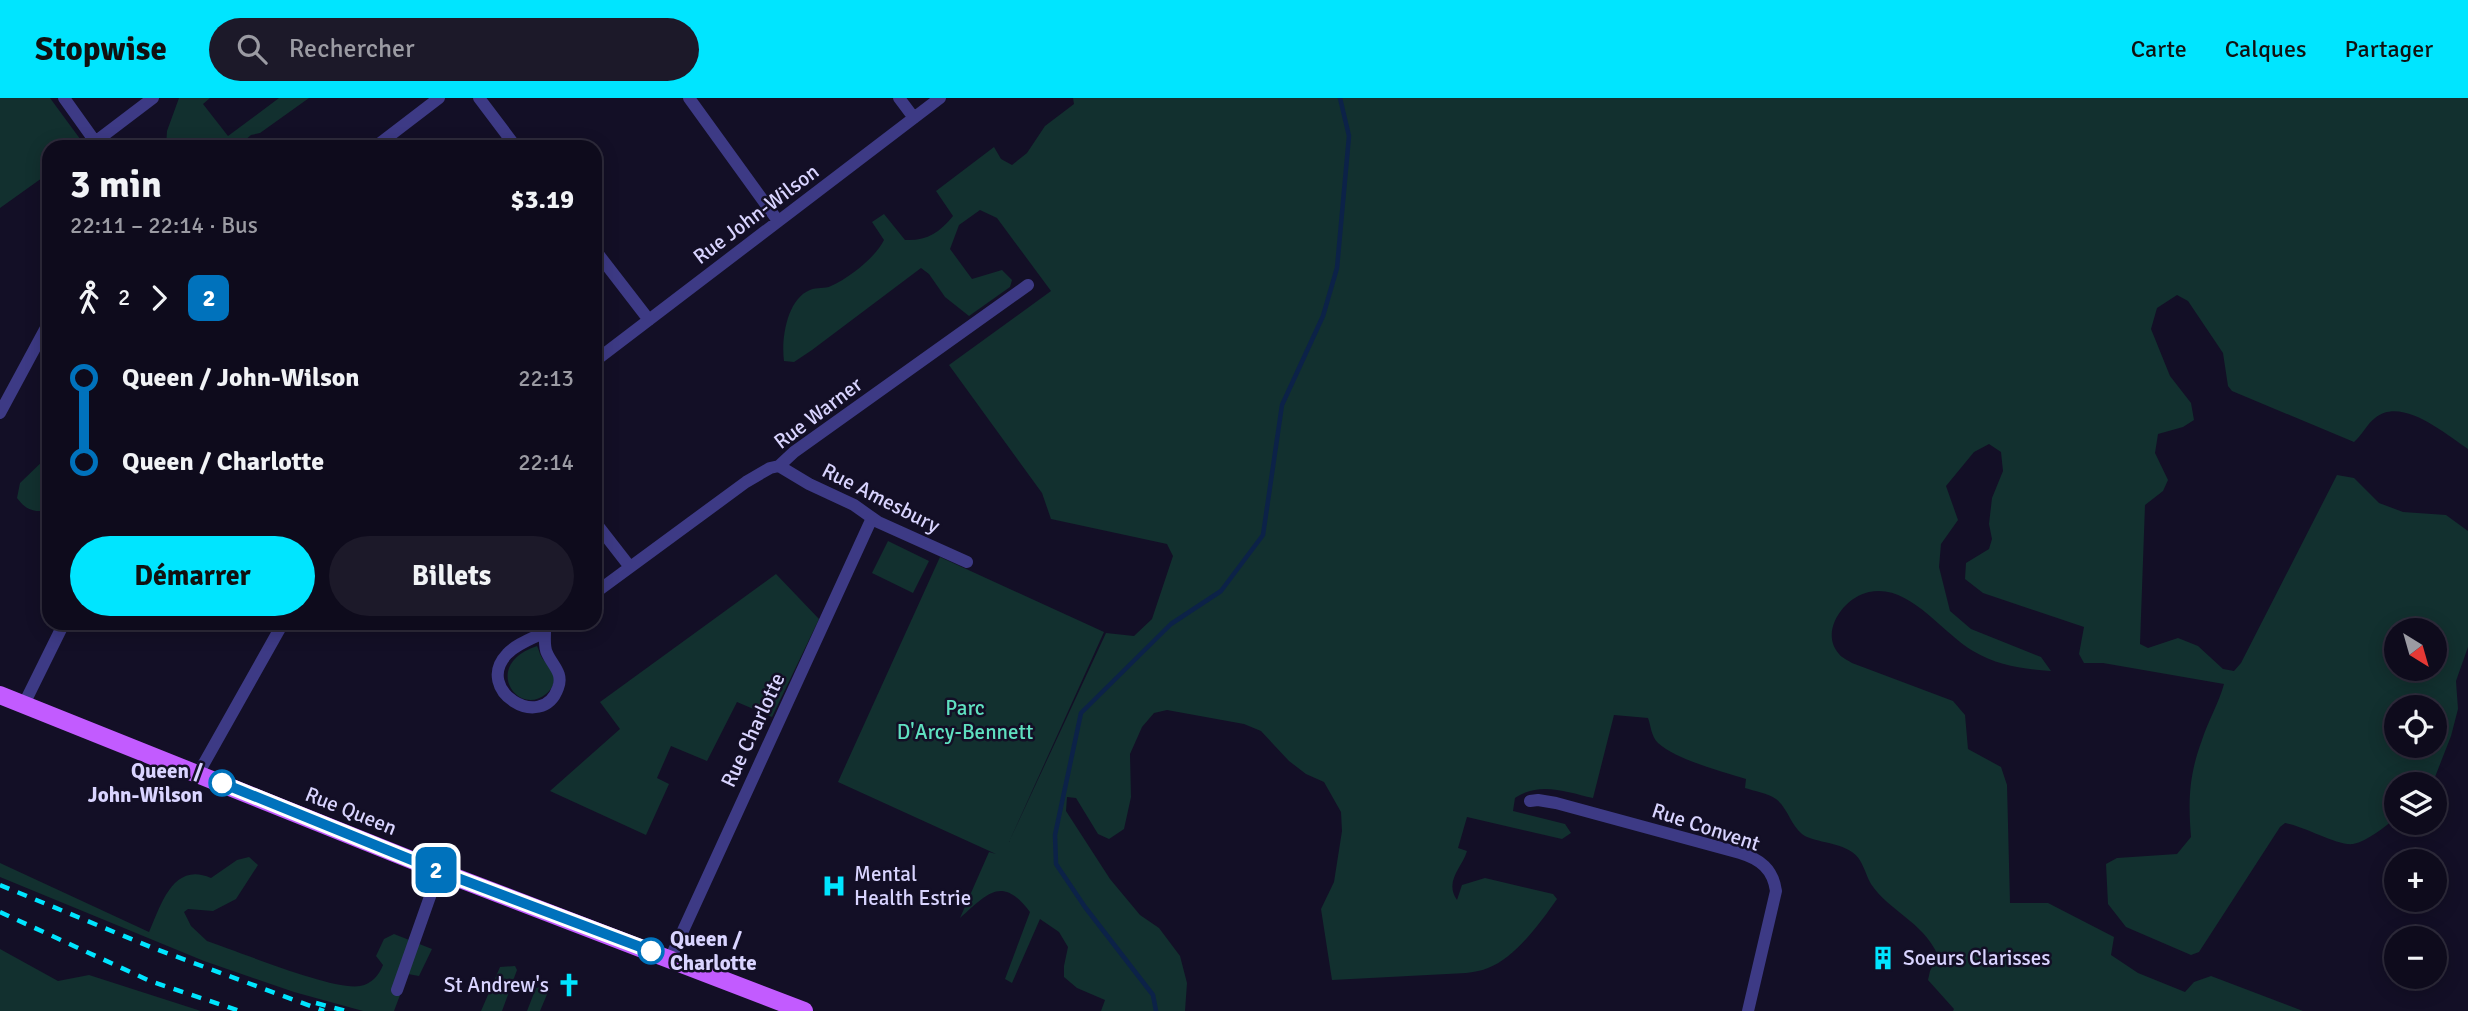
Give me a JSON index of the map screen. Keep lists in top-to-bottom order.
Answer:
{
  "streets": {
    "main road": ["Rue Queen"],
    "street": [
      "Rue John-Wilson",
      "Rue Warner",
      "Rue Amesbury",
      "Rue Charlotte",
      "Rue Convent"
    ]
  },
  "crossings": [
    ["Rue Warner", "Rue Amesbury"],
    ["Rue Amesbury", "Rue Charlotte"],
    ["Rue Charlotte", "Rue Queen"]
  ],
  "parks": ["Parc D'Arcy-Bennett"],
  "places": {
    "other": ["Queen / John-Wilson", "Queen / Charlotte"],
    "hospital": ["Mental Health Estrie"],
    "building": ["Soeurs Clarisses"],
    "church": ["St Andrew's"]
  },
  "lines": ["bus line 2"],
  "north": "bottom right",
  "page": {
    "header": "Stopwise",
    "search": "Rechercher",
    "nav": ["Carte", "Calques", "Partager"],
    "on_map": "2",
    "heading": ["3 min", "22:11 – 22:14 · Bus", "$3.19"],
    "legs": ["2", "2"],
    "list": [
      {
        "name": "Queen / John-Wilson",
        "value": "22:13"
      },
      {
        "name": "Queen / Charlotte",
        "value": "22:14"
      }
    ],
    "buttons": ["Démarrer", "Billets"],
    "map_buttons": ["+", "−"]
  }
}
